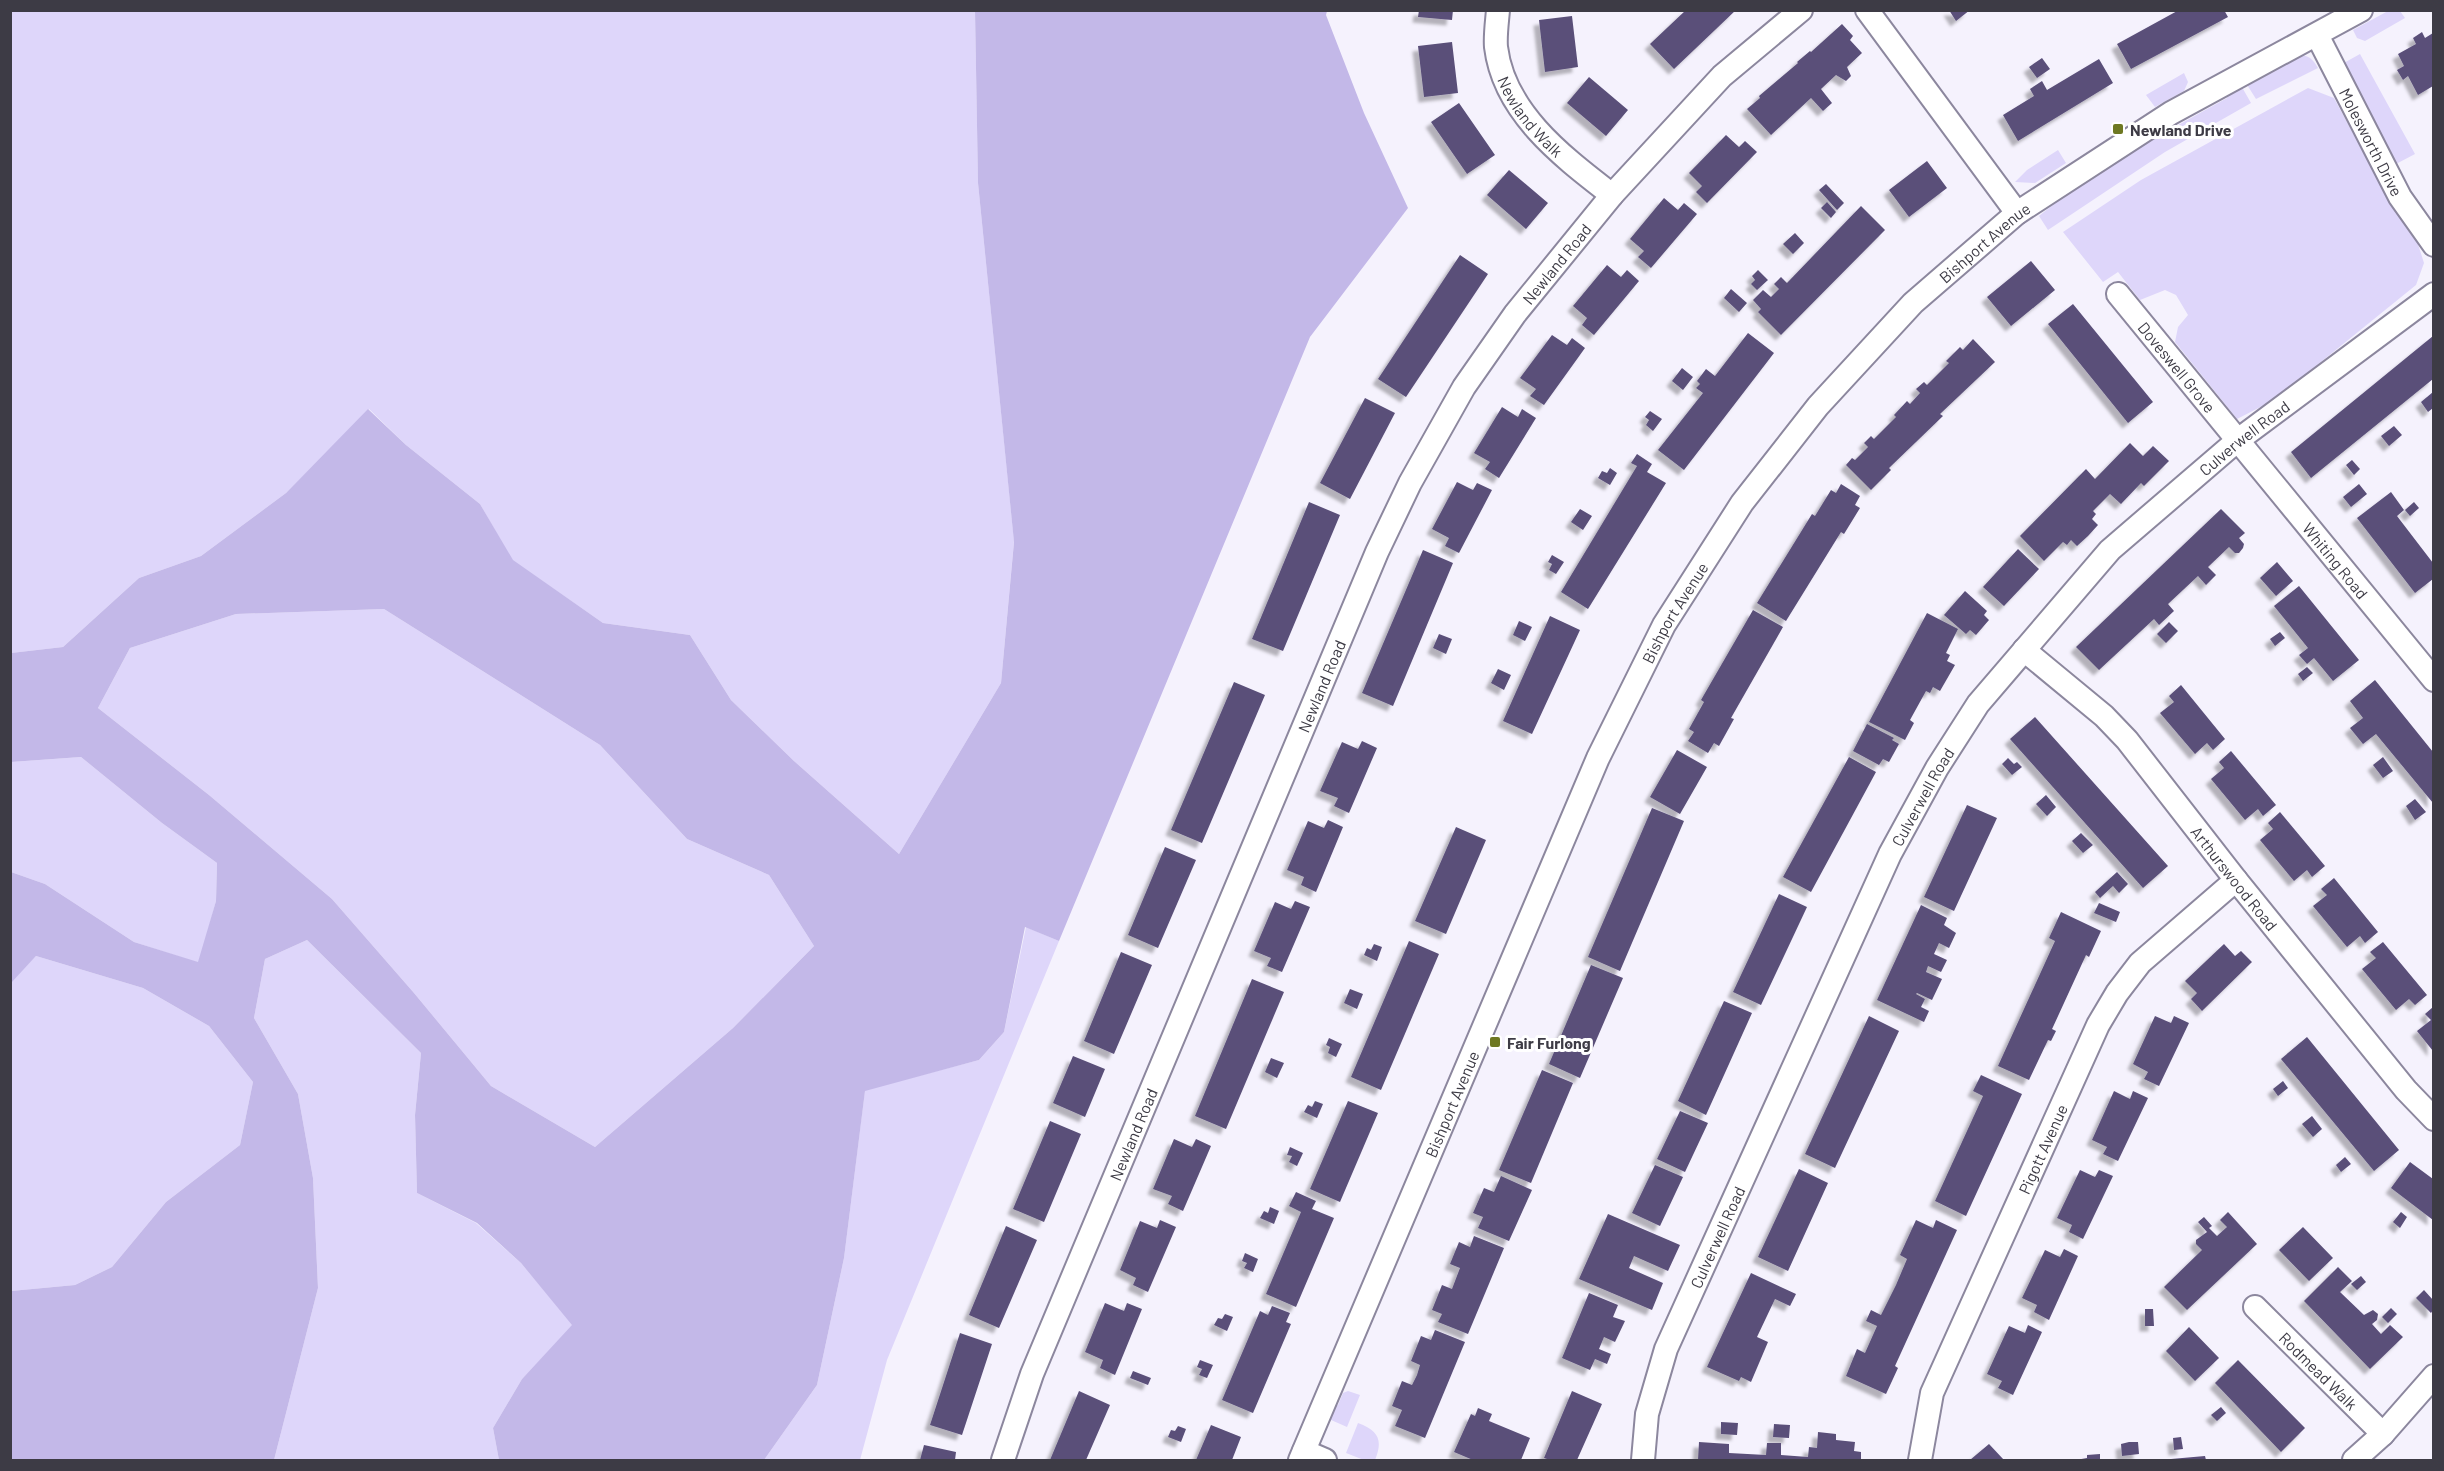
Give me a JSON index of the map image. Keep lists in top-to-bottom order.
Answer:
{
  "streets": {
    "street": [
      "Newland Walk",
      "Molesworth Drive",
      "Bishport Avenue",
      "Newland Road",
      "Doveswell Grove",
      "Culverwell Road",
      "Whiting Road",
      "Arthurswood Road",
      "Pigott Avenue",
      "Rodmead Walk"
    ]
  },
  "crossings": [
    ["Newland Walk", "Newland Road"],
    ["Molesworth Drive", "Bishport Avenue"],
    ["Doveswell Grove", "Culverwell Road"],
    ["Doveswell Grove", "Whiting Road"],
    ["Culverwell Road", "Whiting Road"],
    ["Culverwell Road", "Arthurswood Road"],
    ["Arthurswood Road", "Pigott Avenue"]
  ],
  "places": {
    "transit": ["Newland Drive", "Fair Furlong"]
  }
}
